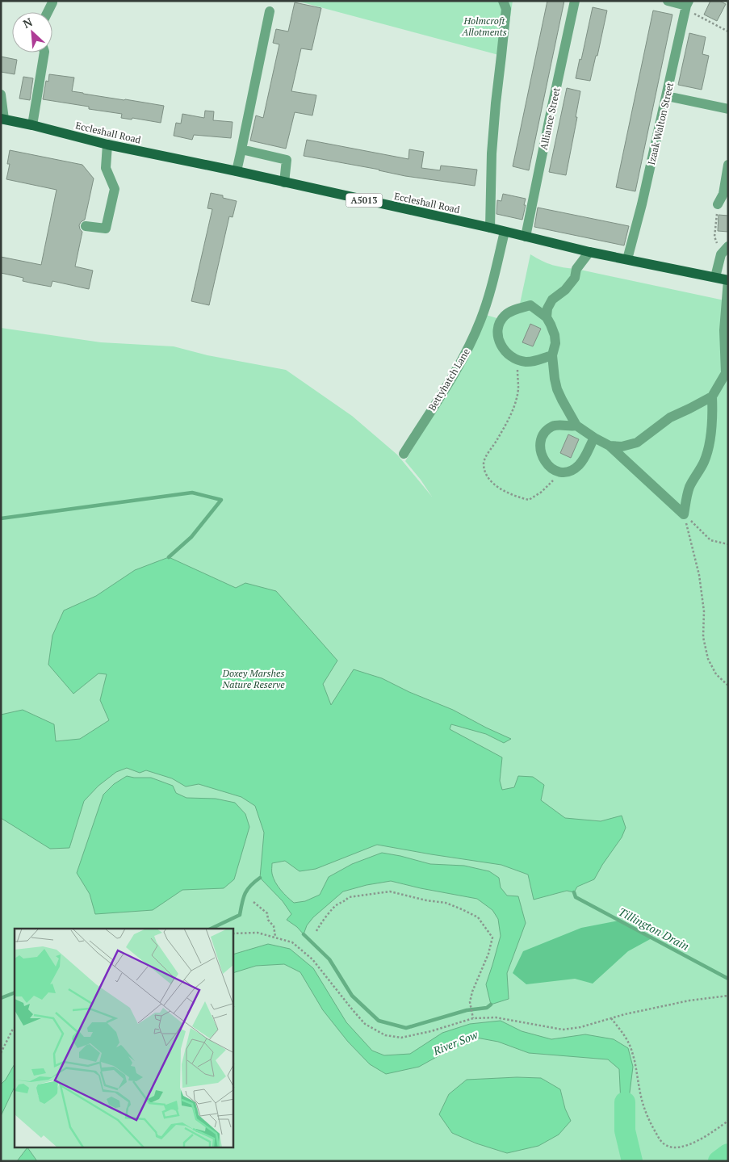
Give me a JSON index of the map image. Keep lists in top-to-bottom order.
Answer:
{
  "streets": {
    "main road": ["Eccleshall Road", "A5013"],
    "street": ["Alliance Street", "Izaak Walton Street", "Bettyhatch Lane"]
  },
  "crossings": [
    ["Alliance Street", "Eccleshall Road"],
    ["Izaak Walton Street", "Eccleshall Road"],
    ["Eccleshall Road", "Bettyhatch Lane"]
  ],
  "water": ["Tillington Drain", "River Sow"],
  "parks": ["Holmcroft Allotments", "Doxey Marshes Nature Reserve"],
  "north": "top left"
}
